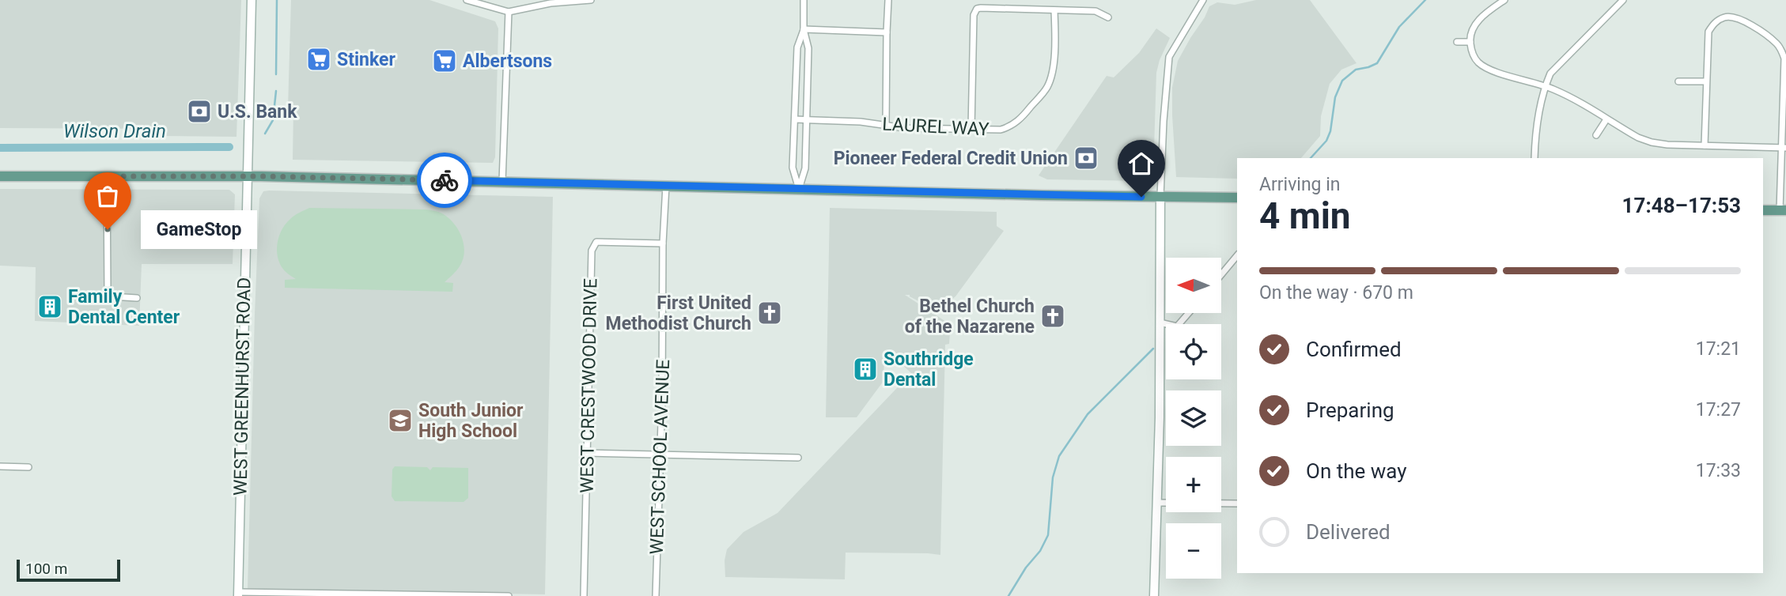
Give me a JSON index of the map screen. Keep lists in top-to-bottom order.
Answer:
{
  "streets": {
    "main road": ["WEST GREENHURST ROAD"],
    "street": ["LAUREL WAY", "WEST CRESTWOOD DRIVE", "WEST SCHOOL AVENUE"]
  },
  "crossings": [
    ["WEST CRESTWOOD DRIVE", "WEST SCHOOL AVENUE"]
  ],
  "water": ["Wilson Drain"],
  "places": {
    "supermarket": ["Stinker", "Albertsons"],
    "bank": ["U.S. Bank", "Pioneer Federal Credit Union"],
    "other": ["GameStop"],
    "building": ["Family Dental Center", "Southridge Dental"],
    "church": ["First United Methodist Church", "Bethel Church of the Nazarene"],
    "school or university": ["South Junior High School"]
  },
  "scale_bar": "100 m",
  "north": "left",
  "page": {
    "heading": ["4 min", "Arriving in", "17:48–17:53"],
    "bubble": "GameStop",
    "bar": "On the way · 670 m",
    "map_buttons": ["+", "−"],
    "list": [
      ["Confirmed", "17:21"],
      ["Preparing", "17:27"],
      ["On the way", "17:33"],
      "Delivered"
    ],
    "scale": "100 m"
  }
}
